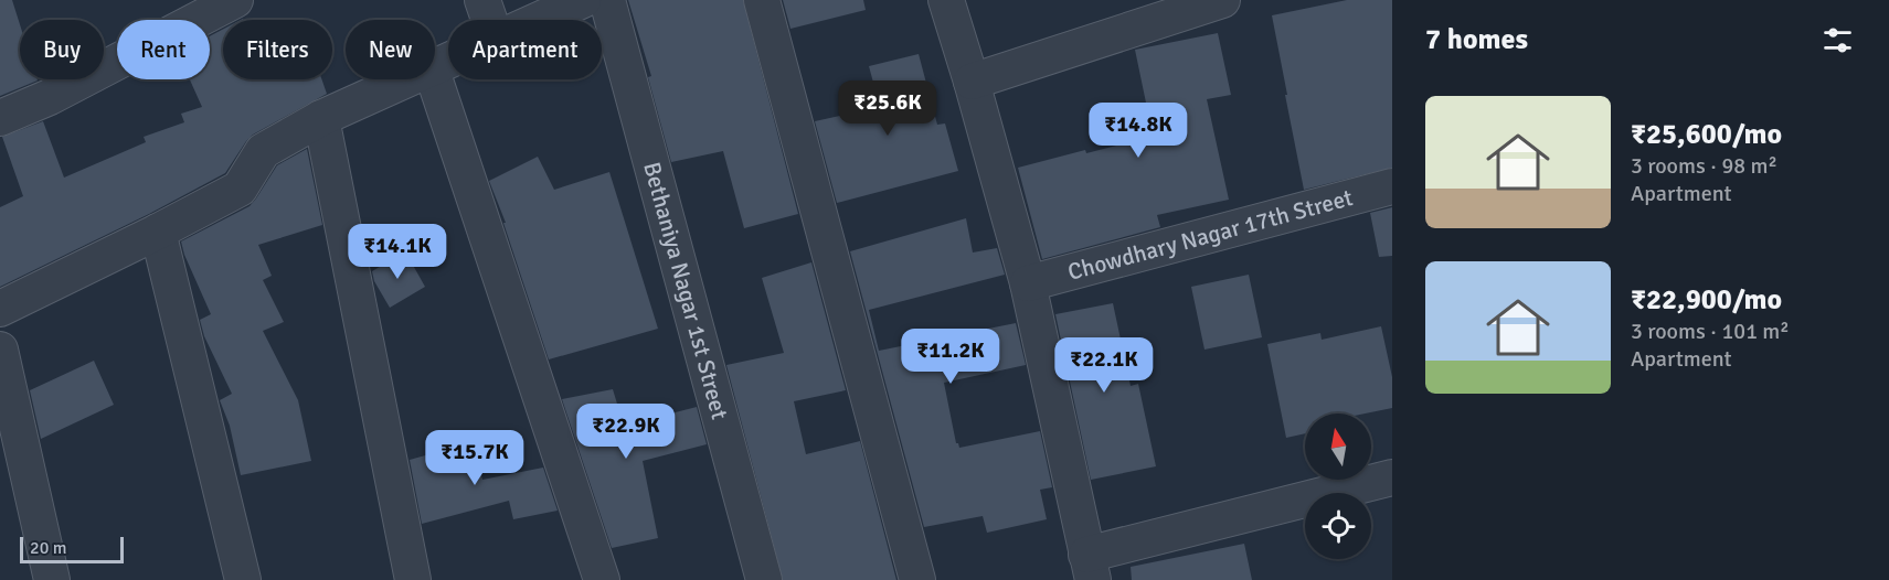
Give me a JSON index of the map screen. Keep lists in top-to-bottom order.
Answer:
{
  "streets": {
    "street": ["Chowdhary Nagar 17th Street", "Bethaniya Nagar 1st Street"]
  },
  "scale_bar": "20 m",
  "north": "top",
  "page": {
    "heading": "7 homes",
    "chip": [
      "Buy",
      "Rent",
      "Filters",
      "New",
      "Apartment"
    ],
    "list": [
      {
        "name": "₹25,600/mo",
        "note": "3 rooms · 98 m² · Apartment"
      },
      {
        "name": "₹22,900/mo",
        "note": "3 rooms · 101 m² · Apartment"
      }
    ],
    "price": [
      "₹25.6K",
      "₹14.8K",
      "₹14.1K",
      "₹11.2K",
      "₹22.1K",
      "₹22.9K",
      "₹15.7K"
    ],
    "scale": "20 m"
  }
}
